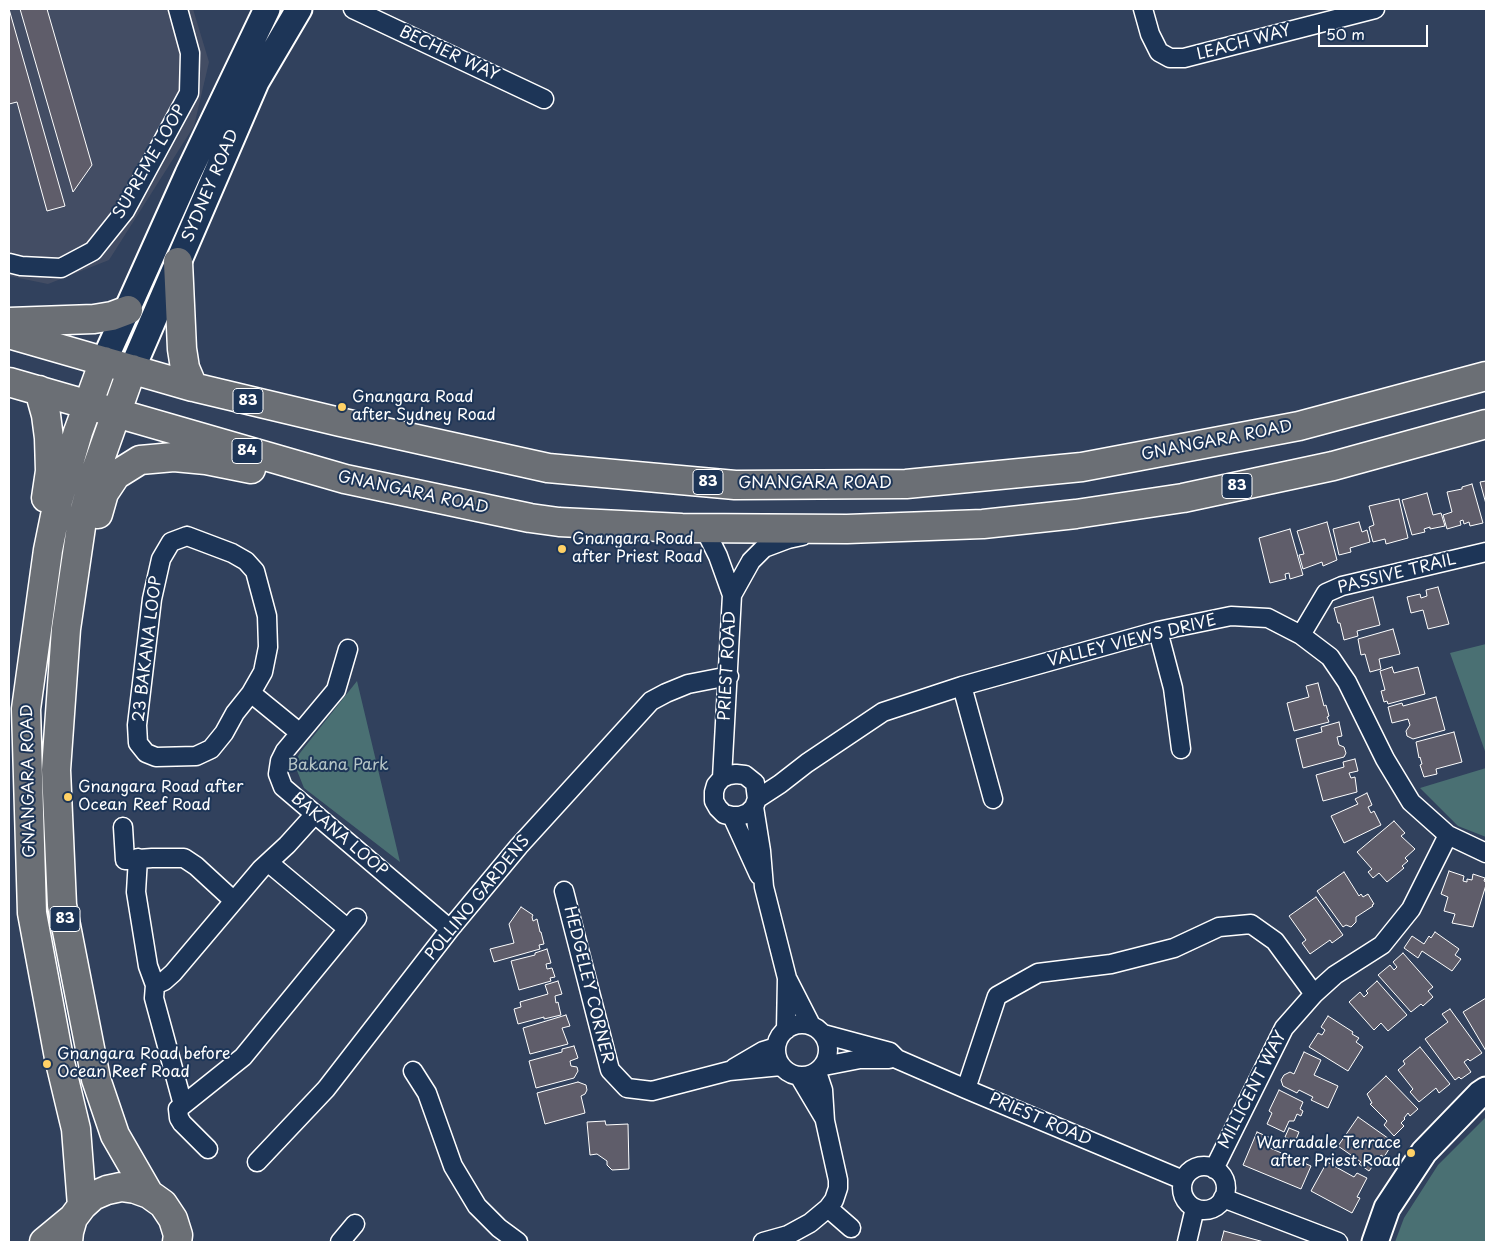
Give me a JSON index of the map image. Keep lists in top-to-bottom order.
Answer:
{
  "streets": {
    "main road": ["83", "GNANGARA ROAD", "84"],
    "street": [
      "LEACH WAY",
      "BECHER WAY",
      "SUPREME LOOP",
      "SYDNEY ROAD",
      "PASSIVE TRAIL",
      "VALLEY VIEWS DRIVE",
      "23 BAKANA LOOP",
      "PRIEST ROAD",
      "BAKANA LOOP",
      "POLLINO GARDENS",
      "HEDGELEY CORNER",
      "MILLICENT WAY"
    ]
  },
  "crossings": [
    ["SYDNEY ROAD", "83"],
    ["SYDNEY ROAD", "GNANGARA ROAD"],
    ["83", "GNANGARA ROAD"],
    ["GNANGARA ROAD", "84"],
    ["GNANGARA ROAD", "PRIEST ROAD"],
    ["PASSIVE TRAIL", "VALLEY VIEWS DRIVE"],
    ["VALLEY VIEWS DRIVE", "PRIEST ROAD"],
    ["VALLEY VIEWS DRIVE", "MILLICENT WAY"],
    ["PRIEST ROAD", "POLLINO GARDENS"],
    ["PRIEST ROAD", "HEDGELEY CORNER"],
    ["PRIEST ROAD", "MILLICENT WAY"],
    ["BAKANA LOOP", "POLLINO GARDENS"]
  ],
  "parks": ["Bakana Park"],
  "places": [
    "Gnangara Road after Sydney Road",
    "Gnangara Road after Priest Road",
    "Gnangara Road after Ocean Reef Road",
    "Gnangara Road before Ocean Reef Road",
    "Warradale Terrace after Priest Road"
  ],
  "scale_bar": "50 m"
}
